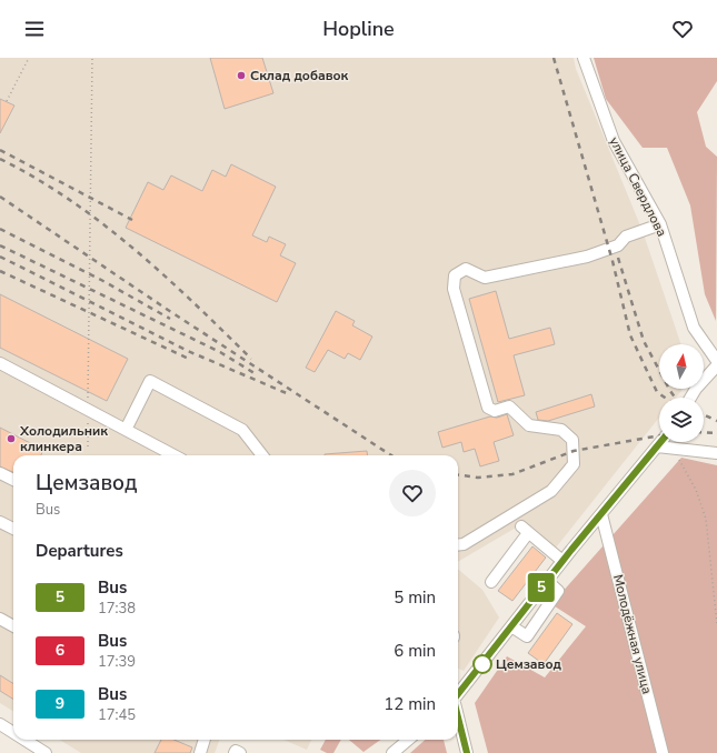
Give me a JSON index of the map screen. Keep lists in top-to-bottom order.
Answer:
{
  "streets": {
    "street": ["улица Свердлова", "Молодёжная улица"]
  },
  "places": ["Склад добавок", "Холодильник клинкера", "Цемзавод"],
  "lines": ["bus line 5"],
  "north": "top",
  "page": {
    "header": "Hopline",
    "on_map": "5",
    "heading": [
      ["Цемзавод", "Bus"],
      "Departures"
    ],
    "list": [
      {
        "mark": "5",
        "name": "Bus",
        "note": "17:38",
        "value": "5 min"
      },
      {
        "mark": "6",
        "name": "Bus",
        "note": "17:39",
        "value": "6 min"
      },
      {
        "mark": "9",
        "name": "Bus",
        "note": "17:45",
        "value": "12 min"
      }
    ]
  }
}
